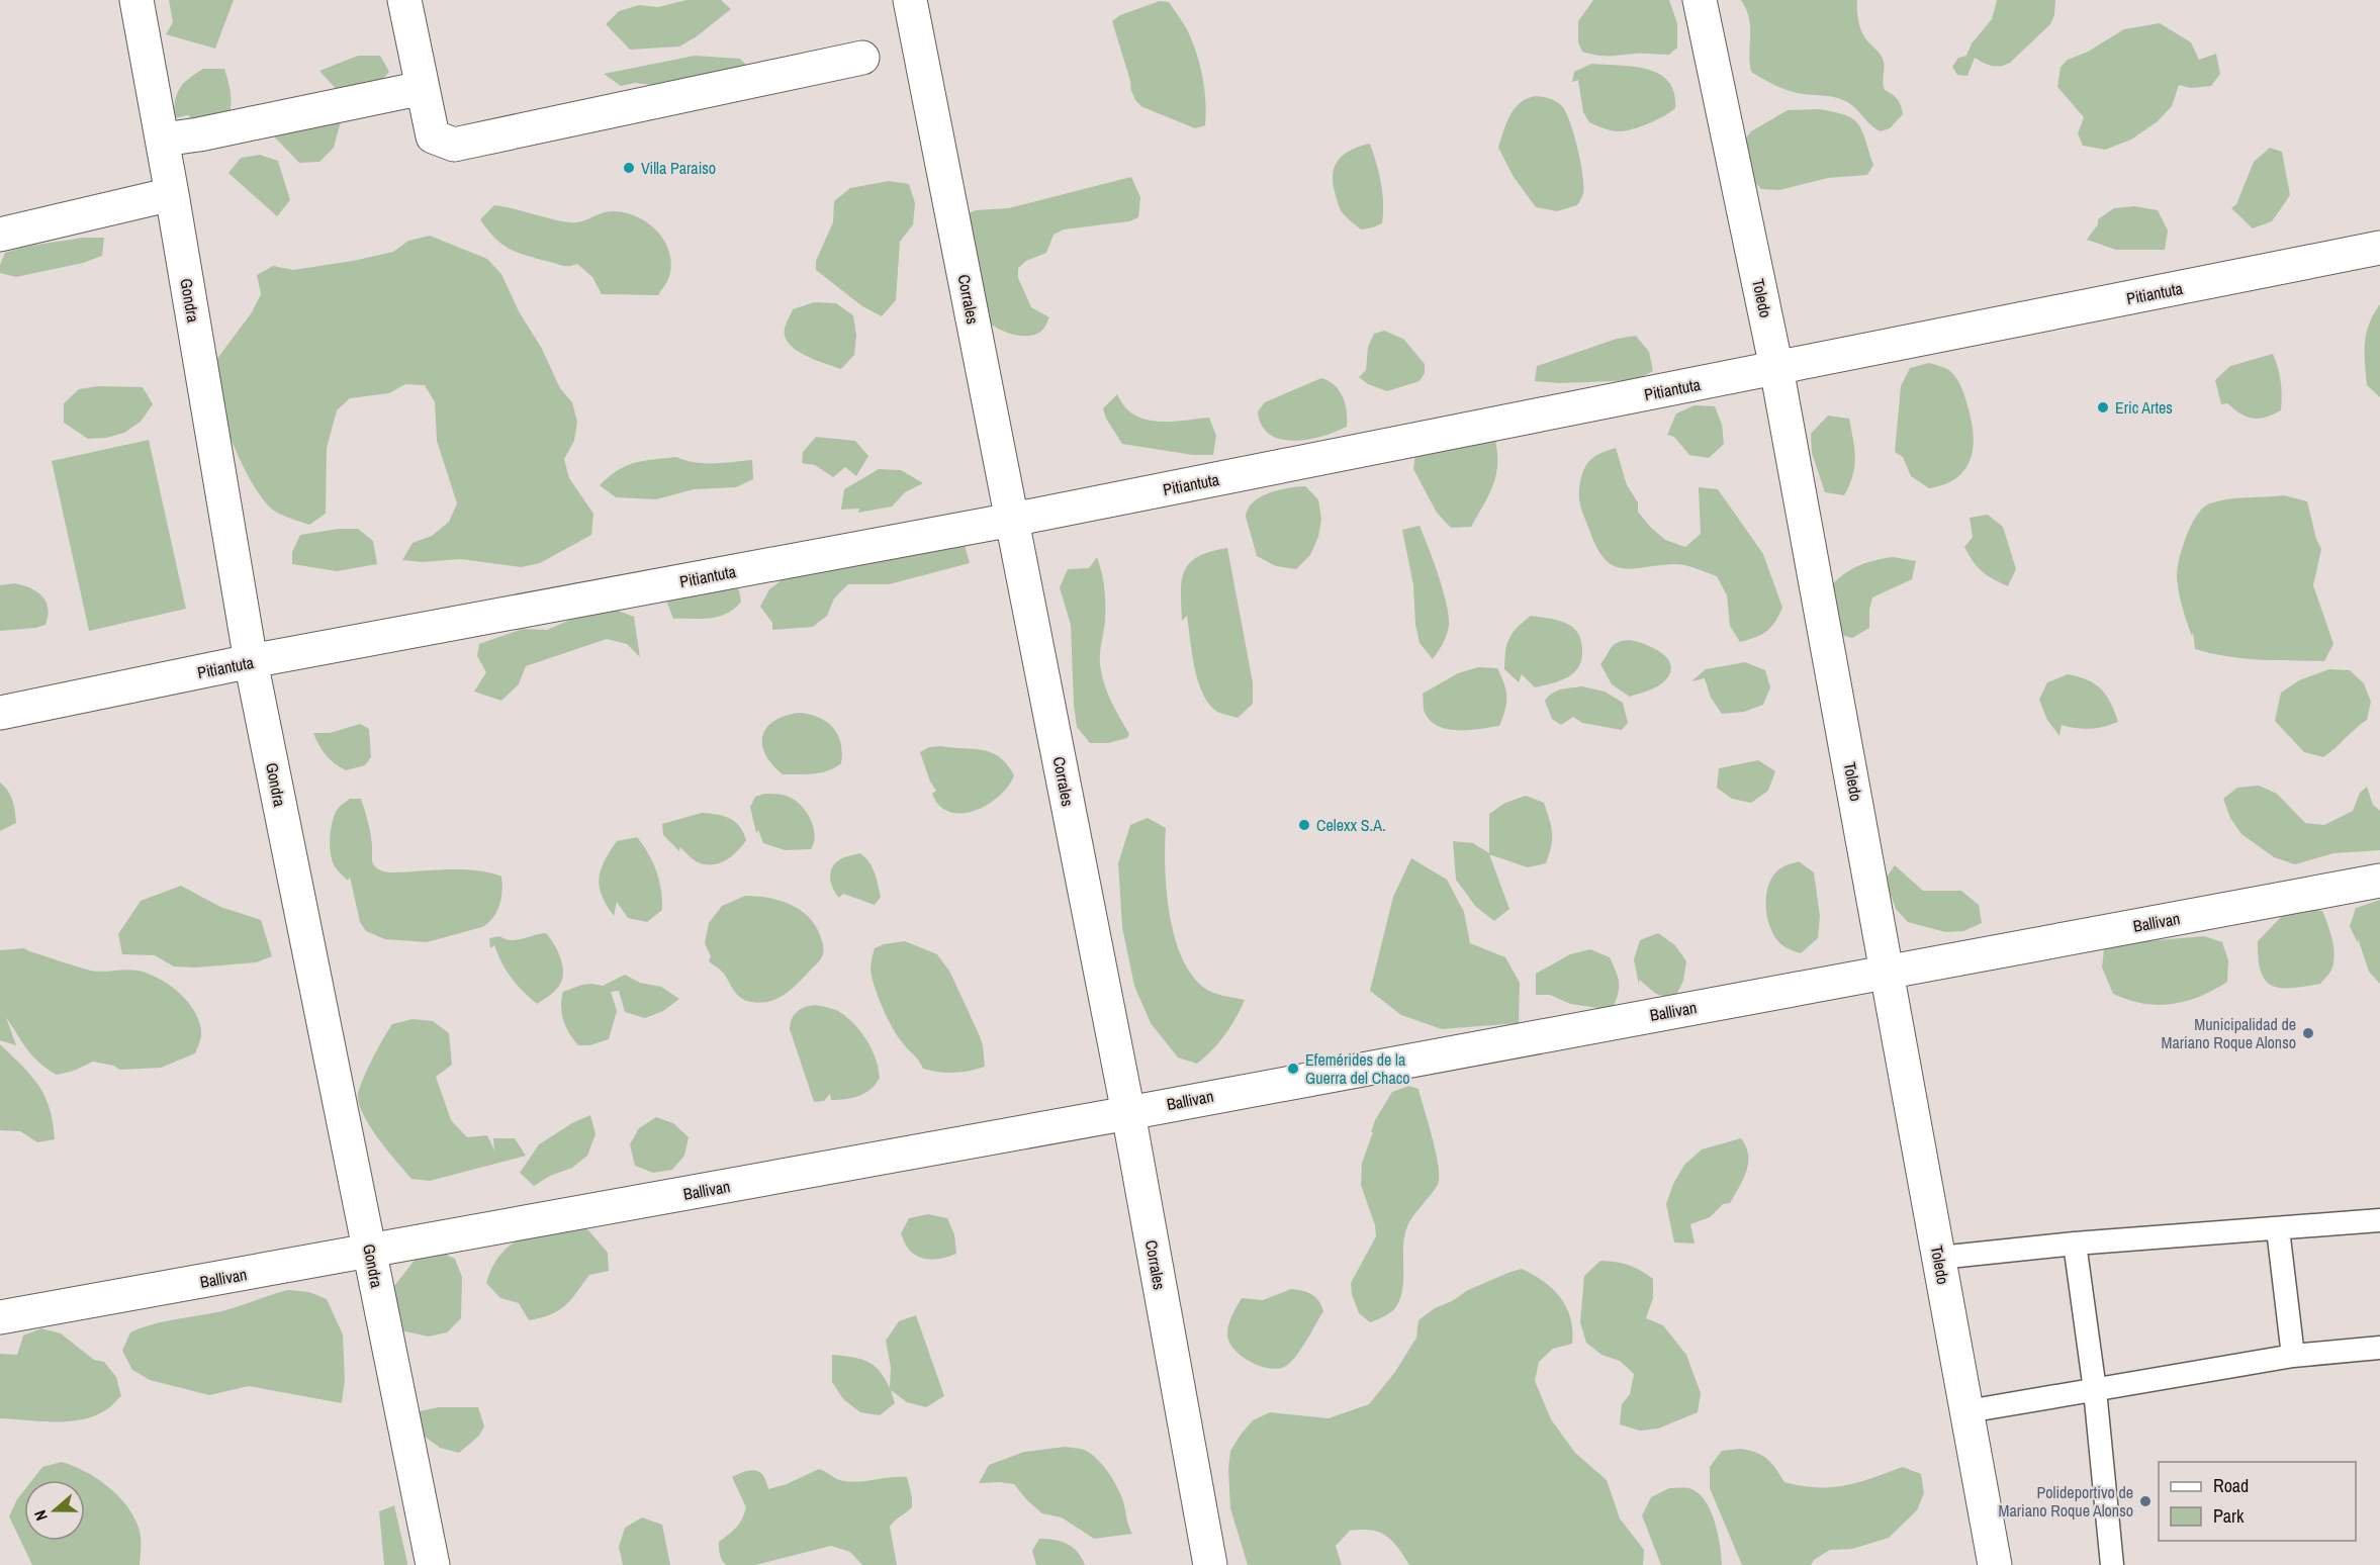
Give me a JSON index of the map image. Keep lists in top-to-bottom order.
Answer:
{
  "streets": {
    "street": [
      "Pitiantuta",
      "Toledo",
      "Corrales",
      "Gondra",
      "Ballivan"
    ]
  },
  "crossings": [
    ["Pitiantuta", "Toledo"],
    ["Pitiantuta", "Corrales"],
    ["Pitiantuta", "Gondra"],
    ["Toledo", "Ballivan"],
    ["Corrales", "Ballivan"],
    ["Gondra", "Ballivan"]
  ],
  "places": [
    "Villa Paraiso",
    "Eric Artes",
    "Celexx S.A.",
    "Municipalidad de Mariano Roque Alonso",
    "Efemérides de la Guerra del Chaco",
    "Polideportivo de Mariano Roque Alonso"
  ],
  "legend": ["Road", "Park"],
  "north": "left"
}
